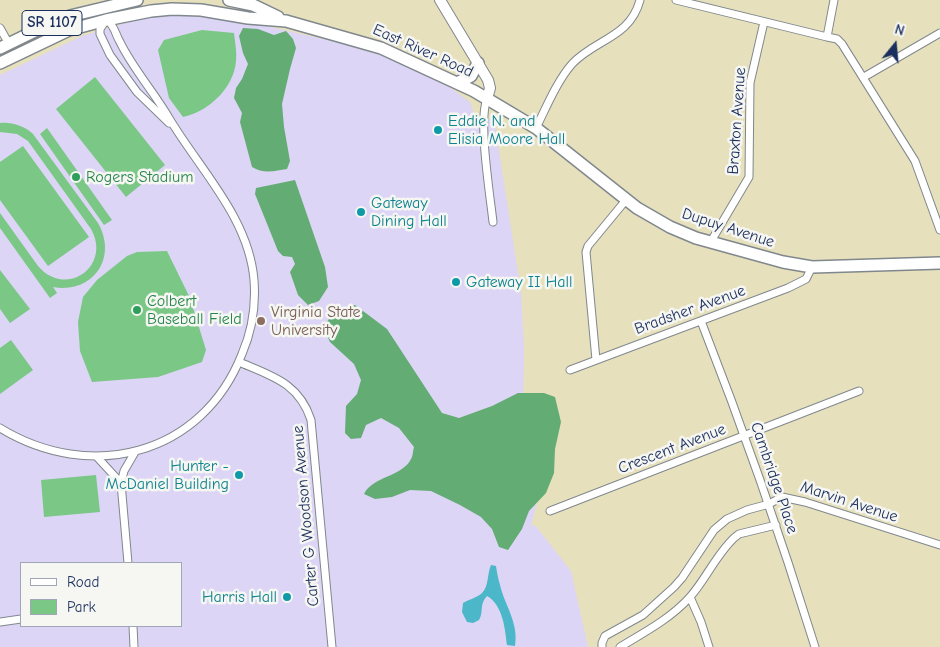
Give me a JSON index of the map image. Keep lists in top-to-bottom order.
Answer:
{
  "streets": {
    "main road": ["SR 1107", "East River Road", "Dupuy Avenue"],
    "street": [
      "Braxton Avenue",
      "Bradsher Avenue",
      "Crescent Avenue",
      "Cambridge Place",
      "Marvin Avenue",
      "Carter G Woodson Avenue"
    ]
  },
  "crossings": [
    ["East River Road", "Dupuy Avenue"],
    ["Braxton Avenue", "Dupuy Avenue"],
    ["Dupuy Avenue", "Bradsher Avenue"],
    ["Bradsher Avenue", "Cambridge Place"],
    ["Crescent Avenue", "Cambridge Place"],
    ["Cambridge Place", "Marvin Avenue"]
  ],
  "places": [
    "Eddie N. and Elisia Moore Hall",
    "Rogers Stadium",
    "Gateway Dining Hall",
    "Gateway II Hall",
    "Colbert Baseball Field",
    "Virginia State University",
    "Hunter - McDaniel Building",
    "Harris Hall"
  ],
  "legend": ["Road", "Park"],
  "north": "top"
}
